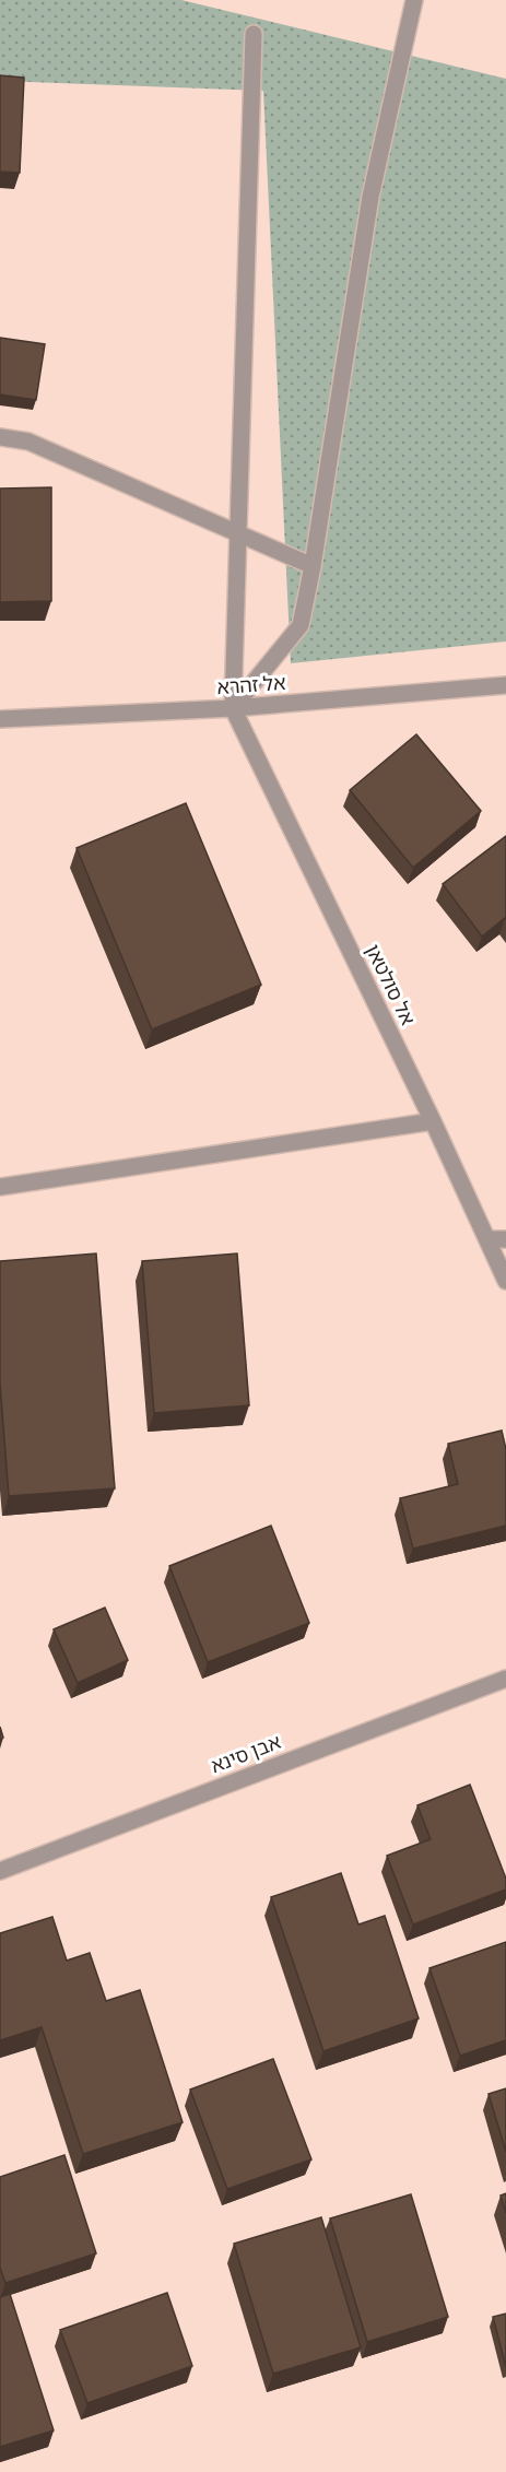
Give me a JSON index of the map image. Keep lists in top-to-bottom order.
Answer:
{
  "streets": {
    "street": ["אל זהרא", "אל סולטאן", "אבן סינא"]
  },
  "crossings": [
    ["אל זהרא", "אל סולטאן"]
  ]
}
